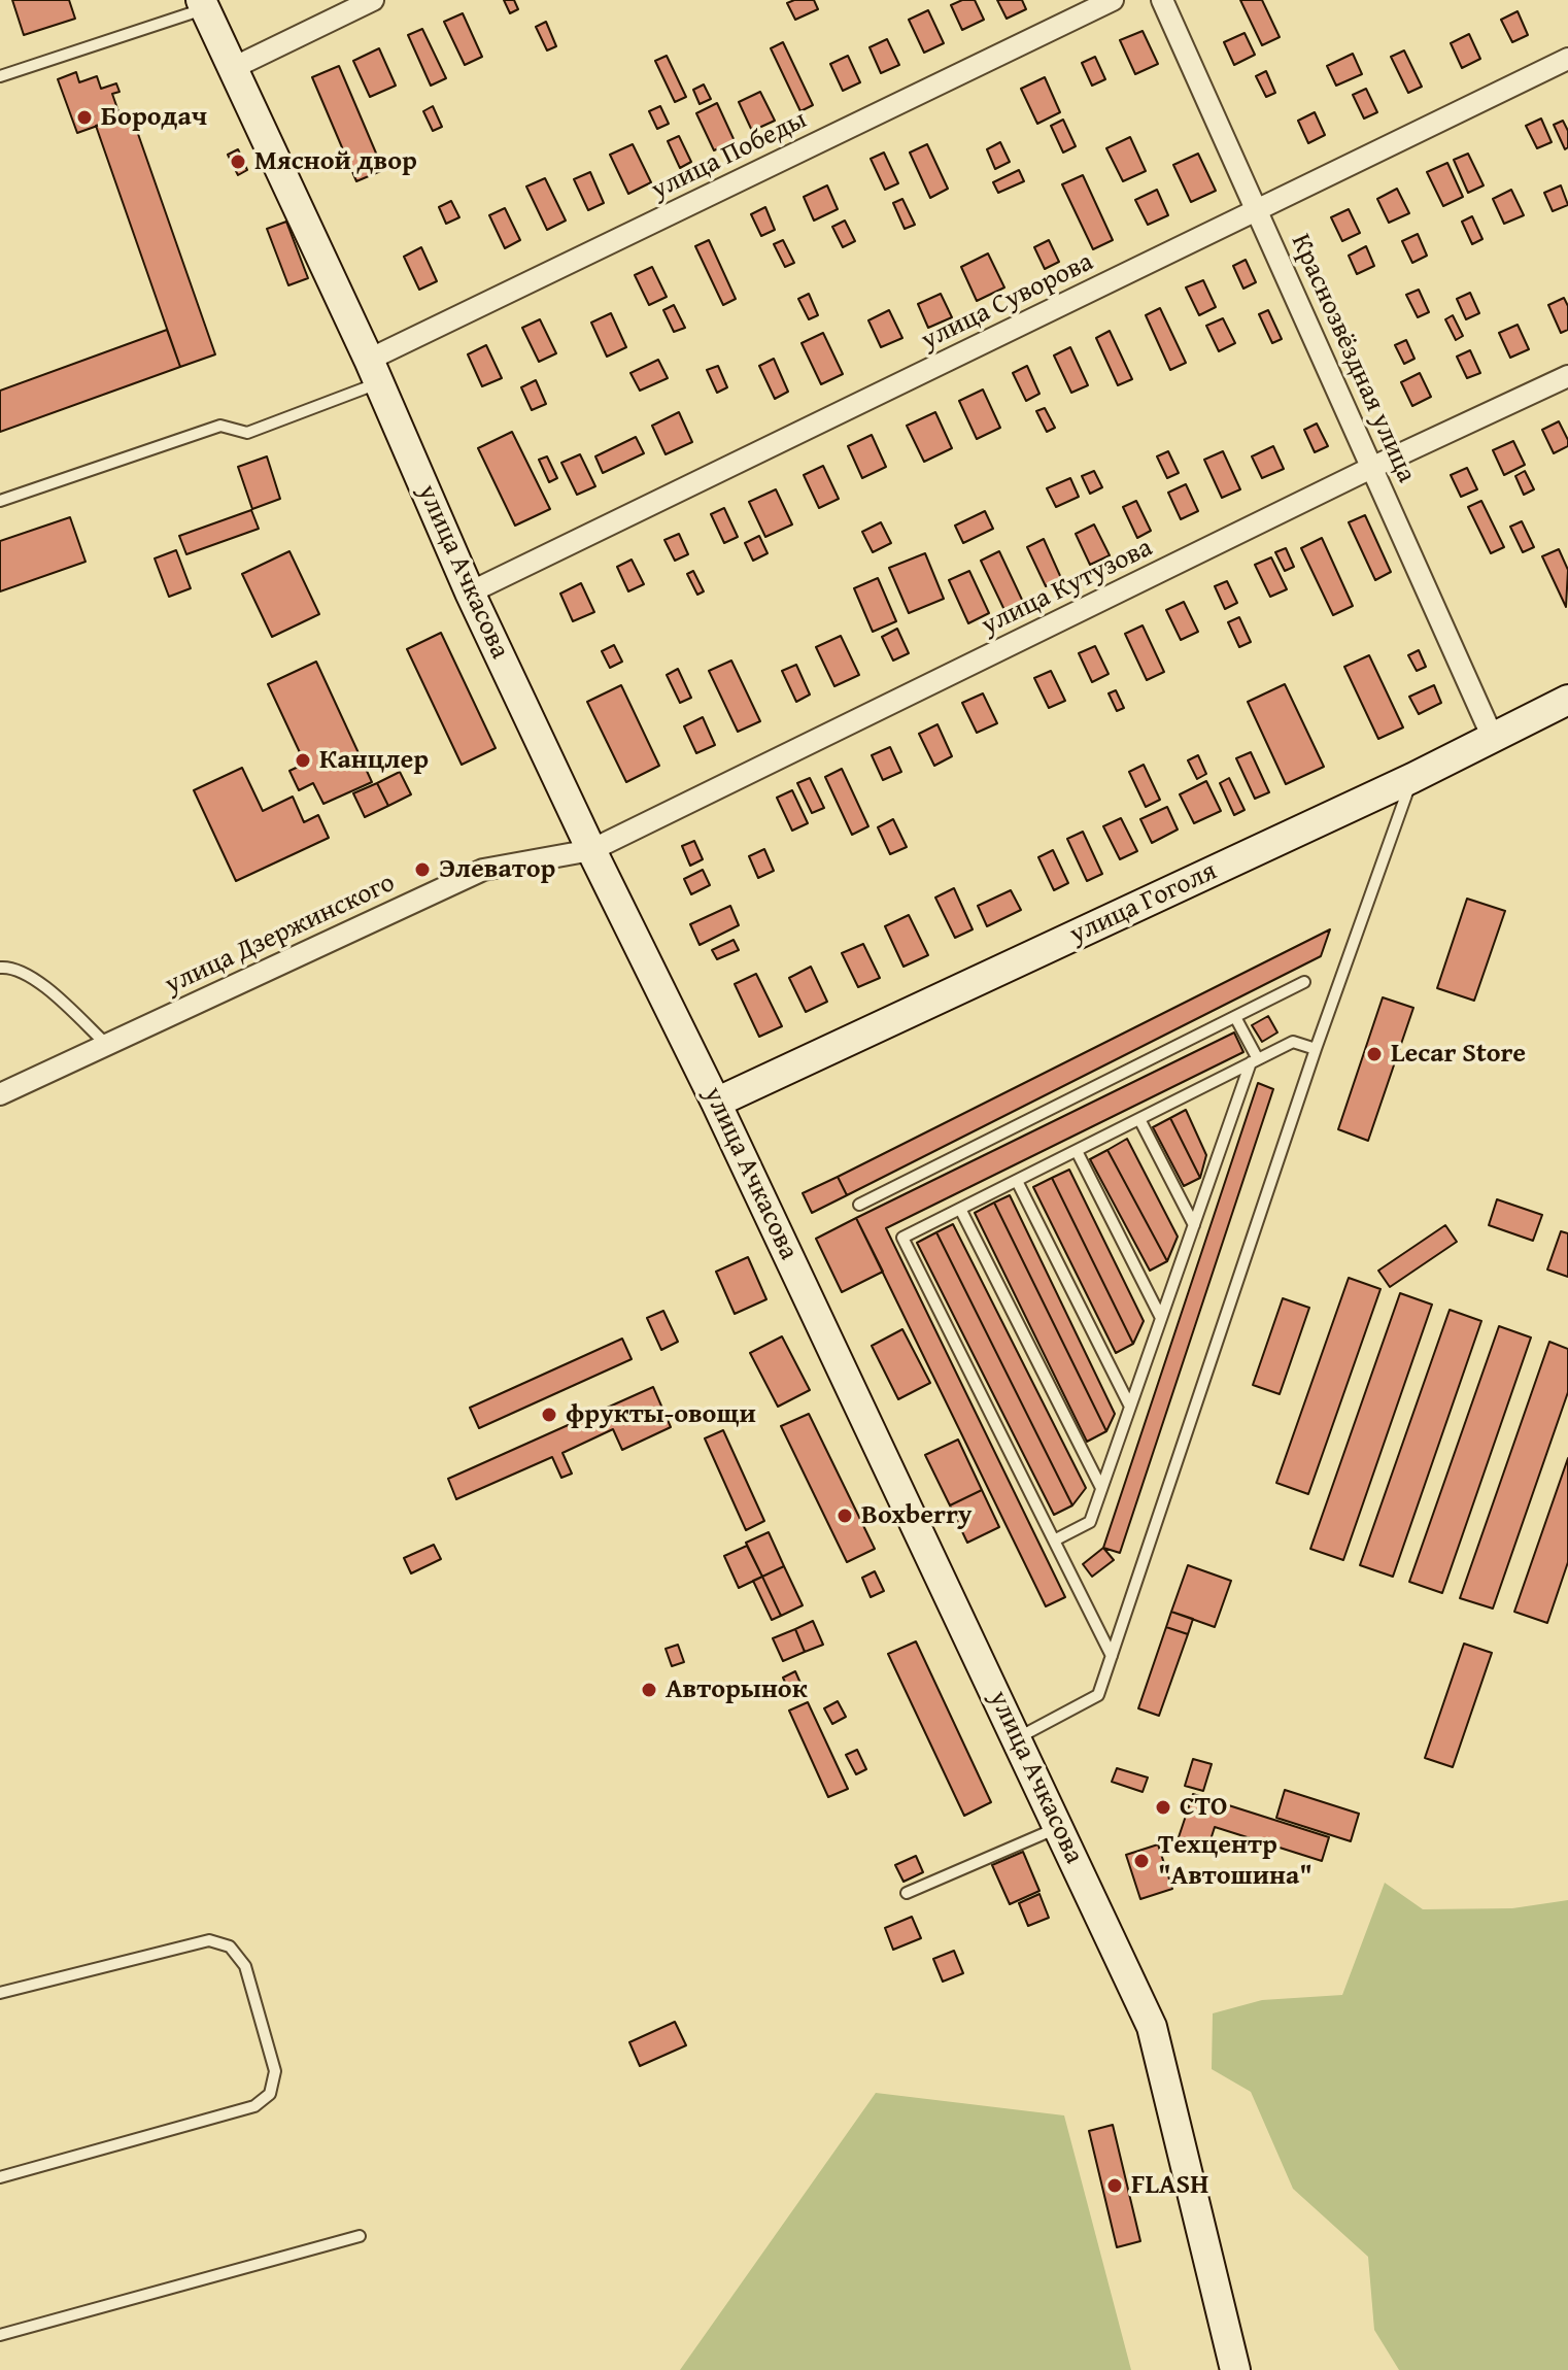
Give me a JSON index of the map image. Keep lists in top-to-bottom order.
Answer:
{
  "streets": {
    "main road": ["улица Ачкасова", "улица Гоголя"],
    "street": [
      "улица Победы",
      "улица Суворова",
      "Краснозвёздная улица",
      "улица Кутузова",
      "улица Дзержинского"
    ]
  },
  "crossings": [
    ["улица Победы", "улица Ачкасова"],
    ["улица Суворова", "Краснозвёздная улица"],
    ["улица Суворова", "улица Ачкасова"],
    ["Краснозвёздная улица", "улица Кутузова"],
    ["Краснозвёздная улица", "улица Гоголя"],
    ["улица Ачкасова", "улица Кутузова"],
    ["улица Ачкасова", "улица Гоголя"],
    ["улица Ачкасова", "улица Дзержинского"],
    ["улица Кутузова", "улица Дзержинского"]
  ],
  "places": [
    "Бородач",
    "Мясной двор",
    "Канцлер",
    "Элеватор",
    "Lecar Store",
    "фрукты-овощи",
    "Boxberry",
    "Авторынок",
    "СТО",
    "Техцентр \"Автошина\"",
    "FLASH"
  ]
}
